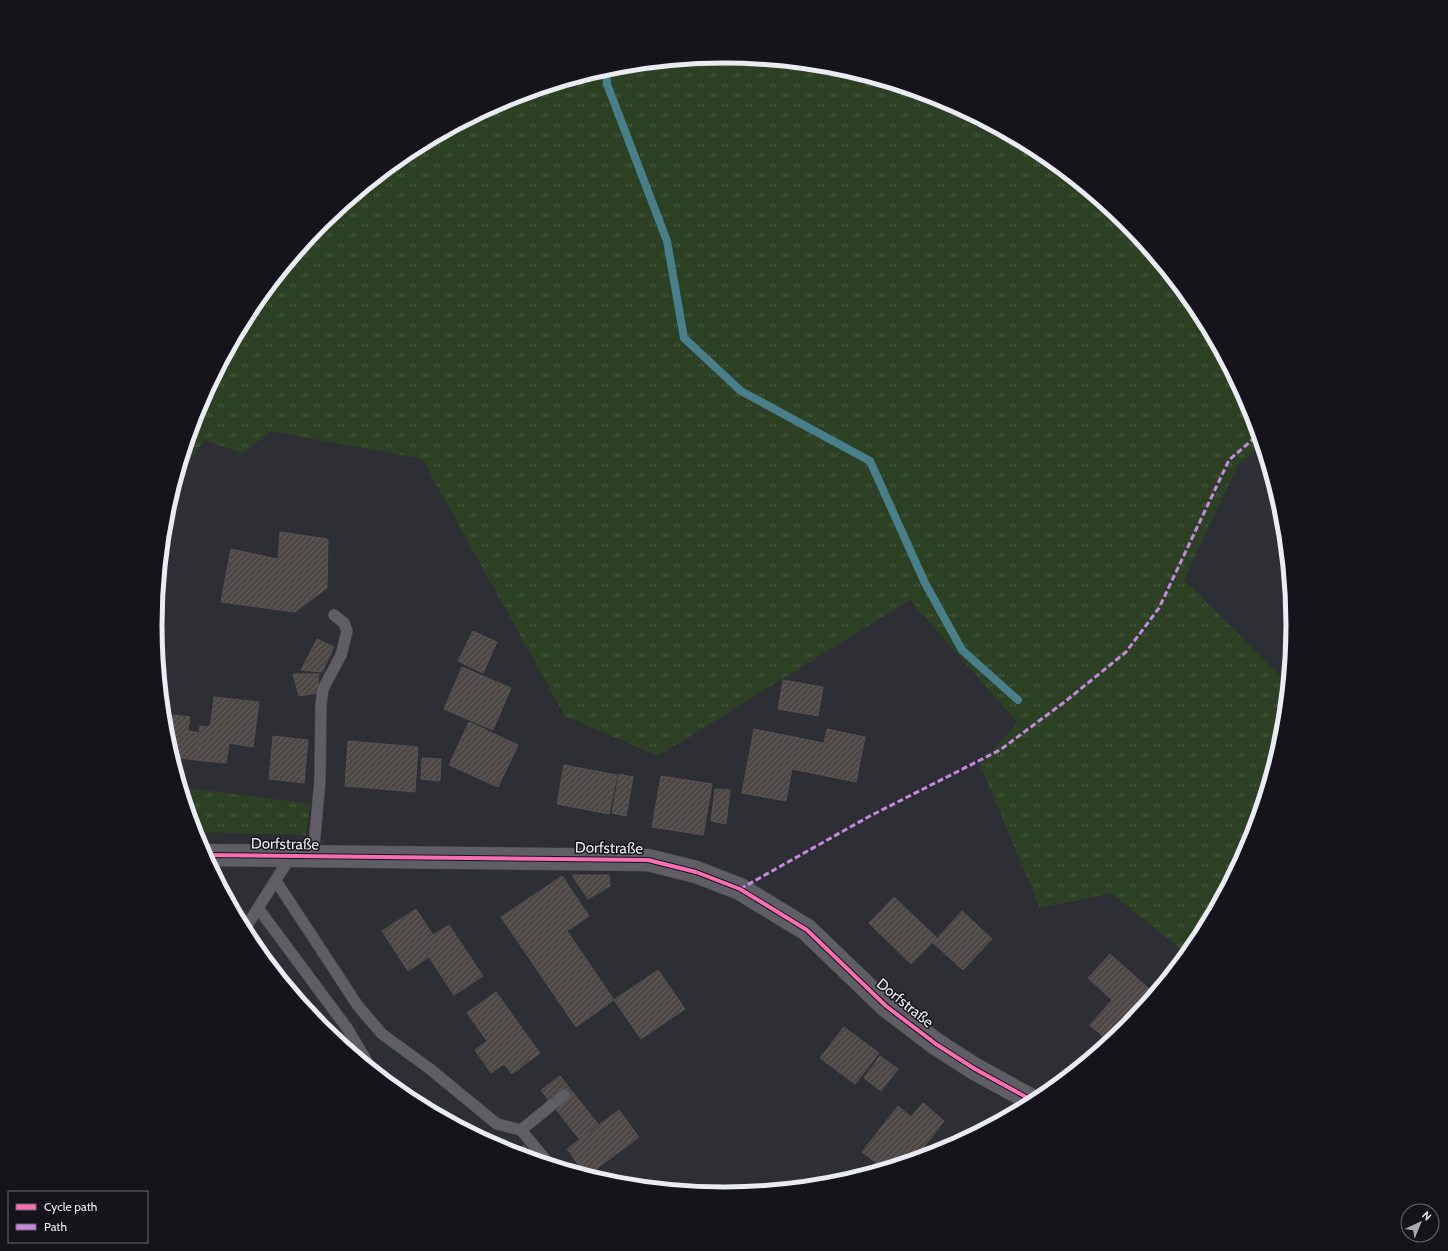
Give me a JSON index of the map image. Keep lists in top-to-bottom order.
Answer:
{
  "streets": {
    "street": ["Dorfstraße"]
  },
  "legend": ["Cycle path", "Path"],
  "north": "top right"
}
